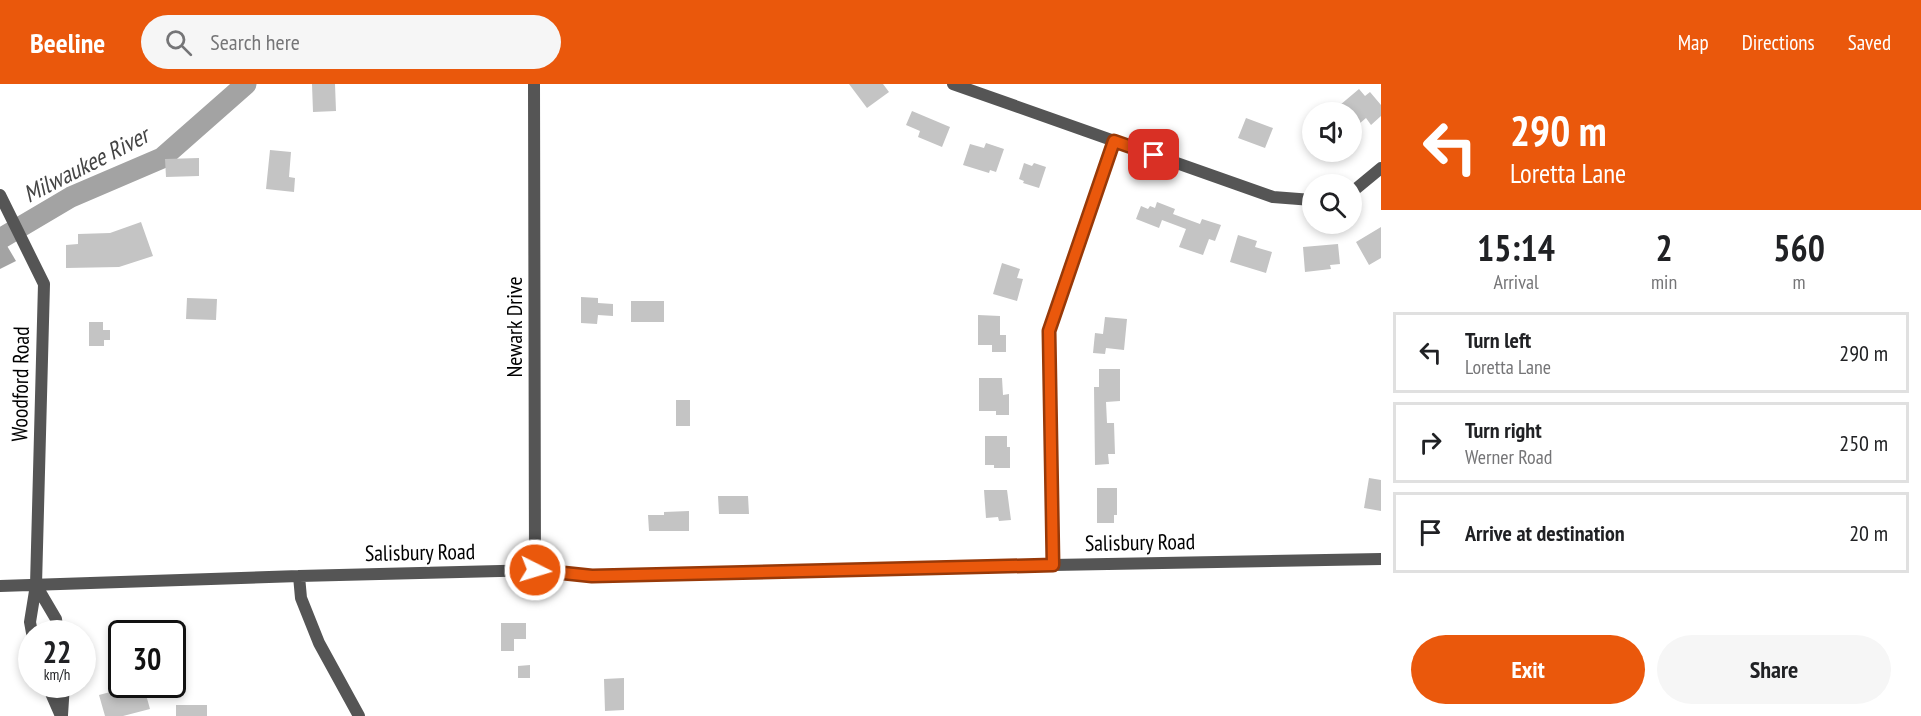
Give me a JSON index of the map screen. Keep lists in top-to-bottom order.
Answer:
{
  "streets": {
    "street": ["Newark Drive", "Woodford Road", "Salisbury Road"]
  },
  "crossings": [
    ["Newark Drive", "Salisbury Road"],
    ["Woodford Road", "Salisbury Road"]
  ],
  "water": ["Milwaukee River"],
  "page": {
    "header": "Beeline",
    "search": "Search here",
    "nav": ["Map", "Directions", "Saved"],
    "turn": ["290 m", "Loretta Lane"],
    "eta": [
      "15:14",
      "Arrival",
      "2",
      "min",
      "560",
      "m"
    ],
    "list": [
      {
        "name": "Turn left",
        "note": "Loretta Lane",
        "value": "290 m"
      },
      {
        "name": "Turn right",
        "note": "Werner Road",
        "value": "250 m"
      },
      {
        "name": "Arrive at destination",
        "value": "20 m"
      }
    ],
    "speed": "22 km/h",
    "limit": "30",
    "buttons": ["Exit", "Share"]
  }
}
